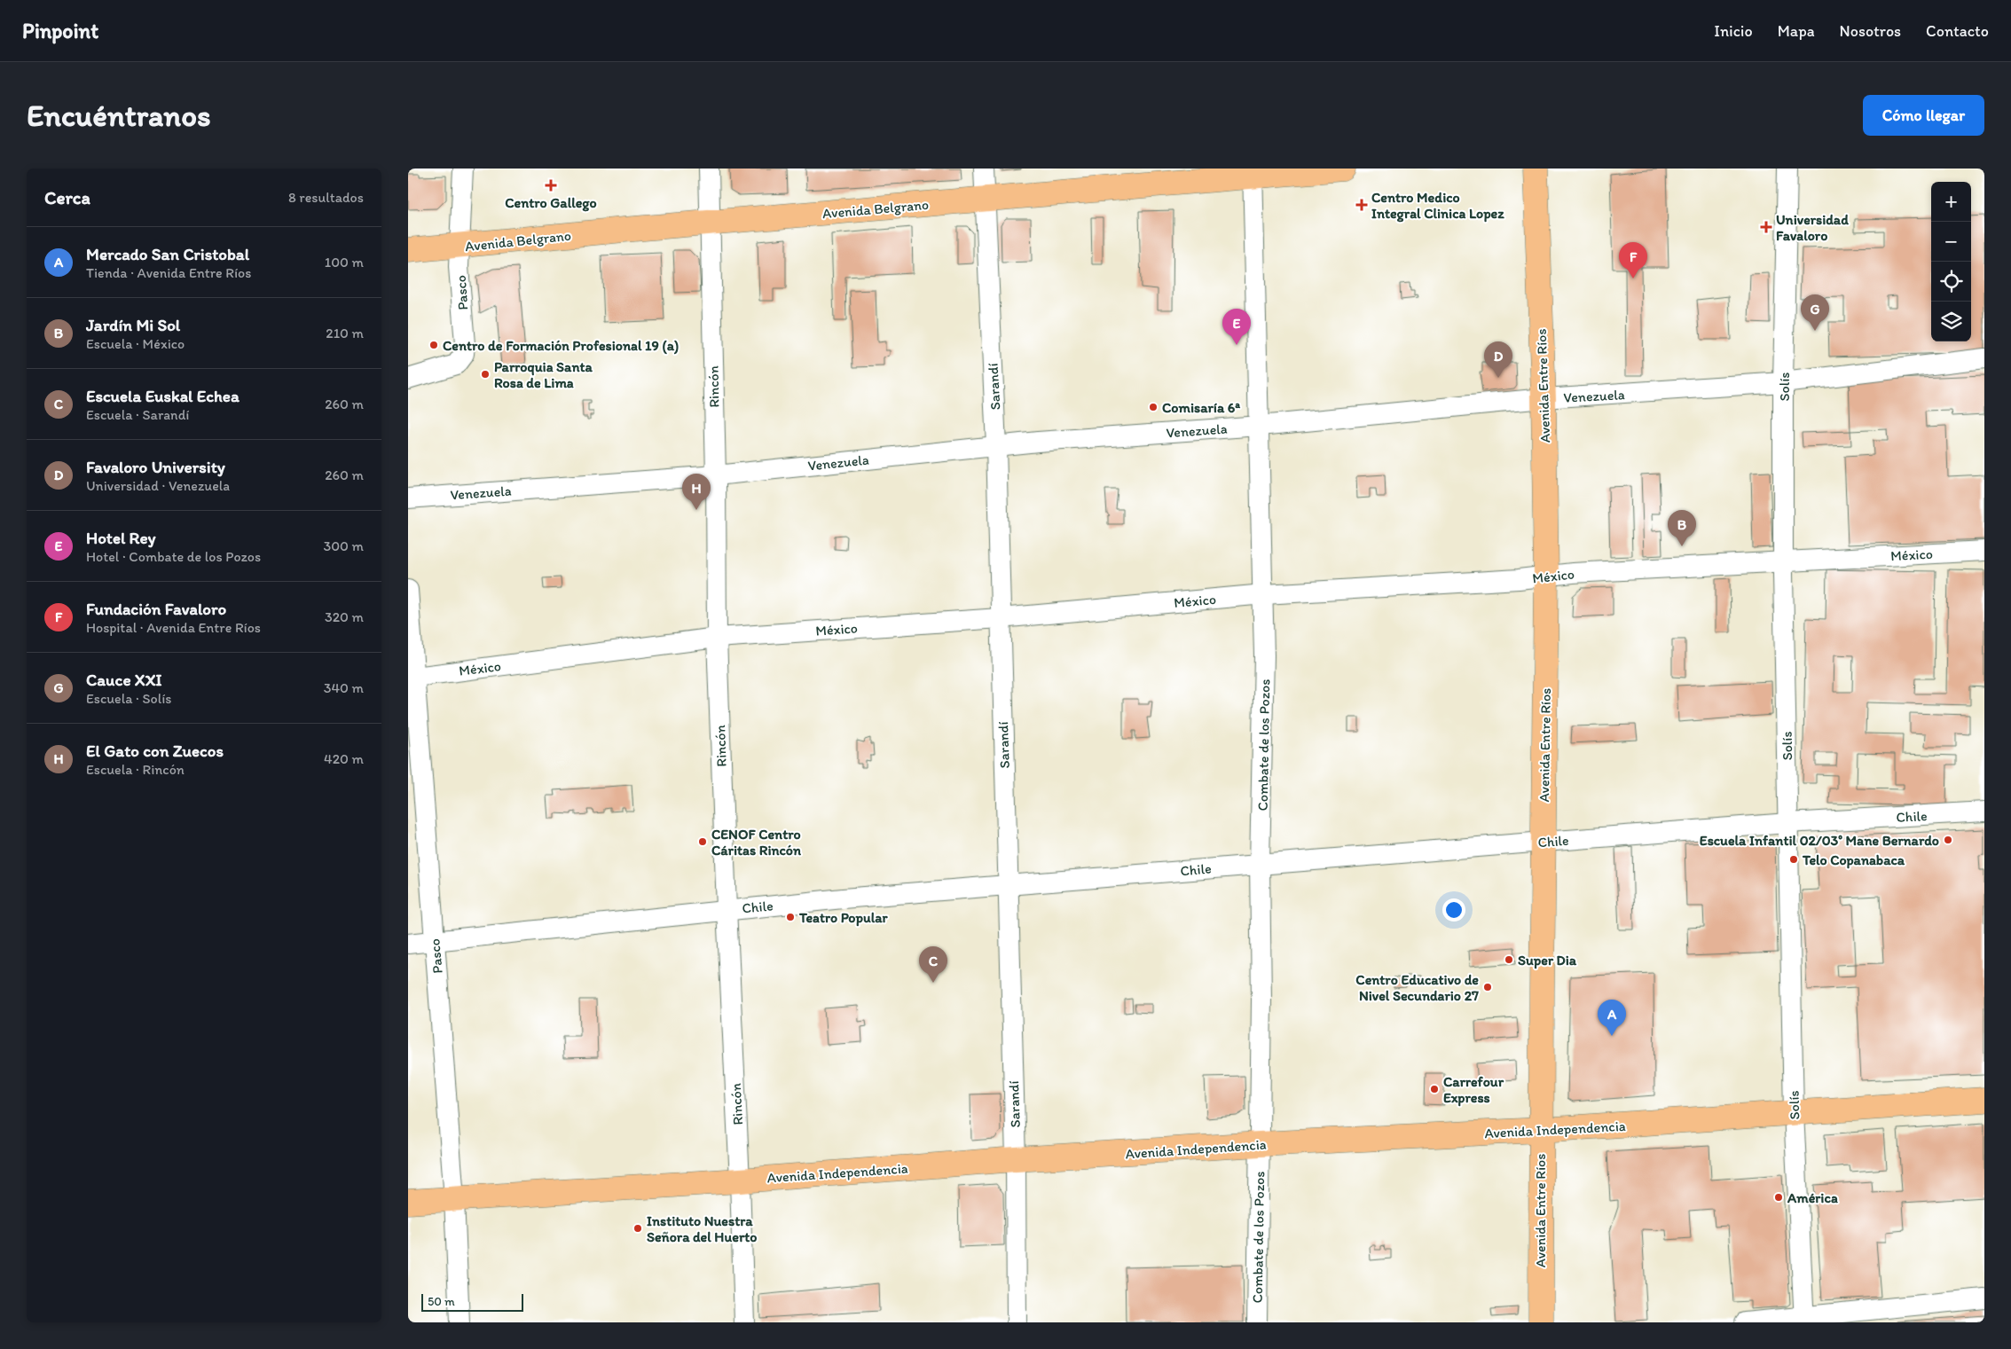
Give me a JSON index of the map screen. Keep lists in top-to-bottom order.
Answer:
{
  "streets": {
    "main road": ["Avenida Belgrano", "Avenida Entre Ríos", "Avenida Independencia"],
    "street": [
      "Pasco",
      "Rincón",
      "Sarandí",
      "Solís",
      "Venezuela",
      "México",
      "Combate de los Pozos",
      "Chile"
    ]
  },
  "crossings": [
    ["Avenida Belgrano", "Pasco"],
    ["Avenida Belgrano", "Rincón"],
    ["Avenida Belgrano", "Sarandí"],
    ["Avenida Belgrano", "Combate de los Pozos"],
    ["Pasco", "México"],
    ["Pasco", "Chile"],
    ["Pasco", "Avenida Independencia"],
    ["Avenida Entre Ríos", "Venezuela"],
    ["Avenida Entre Ríos", "México"],
    ["Avenida Entre Ríos", "Chile"],
    ["Avenida Entre Ríos", "Avenida Independencia"],
    ["Rincón", "Venezuela"],
    ["Rincón", "México"],
    ["Rincón", "Chile"],
    ["Rincón", "Avenida Independencia"],
    ["Sarandí", "Venezuela"],
    ["Sarandí", "México"],
    ["Sarandí", "Chile"],
    ["Sarandí", "Avenida Independencia"],
    ["Solís", "Venezuela"],
    ["Solís", "México"],
    ["Solís", "Chile"],
    ["Solís", "Avenida Independencia"],
    ["Venezuela", "Combate de los Pozos"],
    ["México", "Combate de los Pozos"],
    ["Combate de los Pozos", "Chile"],
    ["Combate de los Pozos", "Avenida Independencia"]
  ],
  "places": {
    "health": ["Centro Gallego", "Centro Medico Integral Clinica Lopez", "Universidad Favaloro"],
    "other": [
      "Centro de Formación Profesional 19 (a)",
      "Parroquia Santa Rosa de Lima",
      "Comisaría 6ª",
      "Escuela Infantil 02/03° Mane Bernardo",
      "CENOF Centro Cáritas Rincón",
      "Telo Copanabaca",
      "Teatro Popular",
      "Super Dia",
      "Centro Educativo de Nivel Secundario 27",
      "Carrefour Express",
      "América",
      "Instituto Nuestra Señora del Huerto"
    ]
  },
  "scale_bar": "50 m",
  "page": {
    "header": "Pinpoint",
    "nav": [
      "Inicio",
      "Mapa",
      "Nosotros",
      "Contacto"
    ],
    "buttons": "Cómo llegar",
    "title": "Encuéntranos",
    "heading": ["Cerca", "8 resultados"],
    "map_buttons": ["+", "−"],
    "list": [
      {
        "mark": "A",
        "name": "Mercado San Cristobal",
        "note": "Tienda · Avenida Entre Ríos",
        "value": "100 m"
      },
      {
        "mark": "B",
        "name": "Jardín Mi Sol",
        "note": "Escuela · México",
        "value": "210 m"
      },
      {
        "mark": "C",
        "name": "Escuela Euskal Echea",
        "note": "Escuela · Sarandí",
        "value": "260 m"
      },
      {
        "mark": "D",
        "name": "Favaloro University",
        "note": "Universidad · Venezuela",
        "value": "260 m"
      },
      {
        "mark": "E",
        "name": "Hotel Rey",
        "note": "Hotel · Combate de los Pozos",
        "value": "300 m"
      },
      {
        "mark": "F",
        "name": "Fundación Favaloro",
        "note": "Hospital · Avenida Entre Ríos",
        "value": "320 m"
      },
      {
        "mark": "G",
        "name": "Cauce XXI",
        "note": "Escuela · Solís",
        "value": "340 m"
      },
      {
        "mark": "H",
        "name": "El Gato con Zuecos",
        "note": "Escuela · Rincón",
        "value": "420 m"
      }
    ],
    "pins": [
      "F",
      "G",
      "E",
      "D",
      "H",
      "B",
      "C",
      "A"
    ],
    "scale": "50 m"
  }
}
